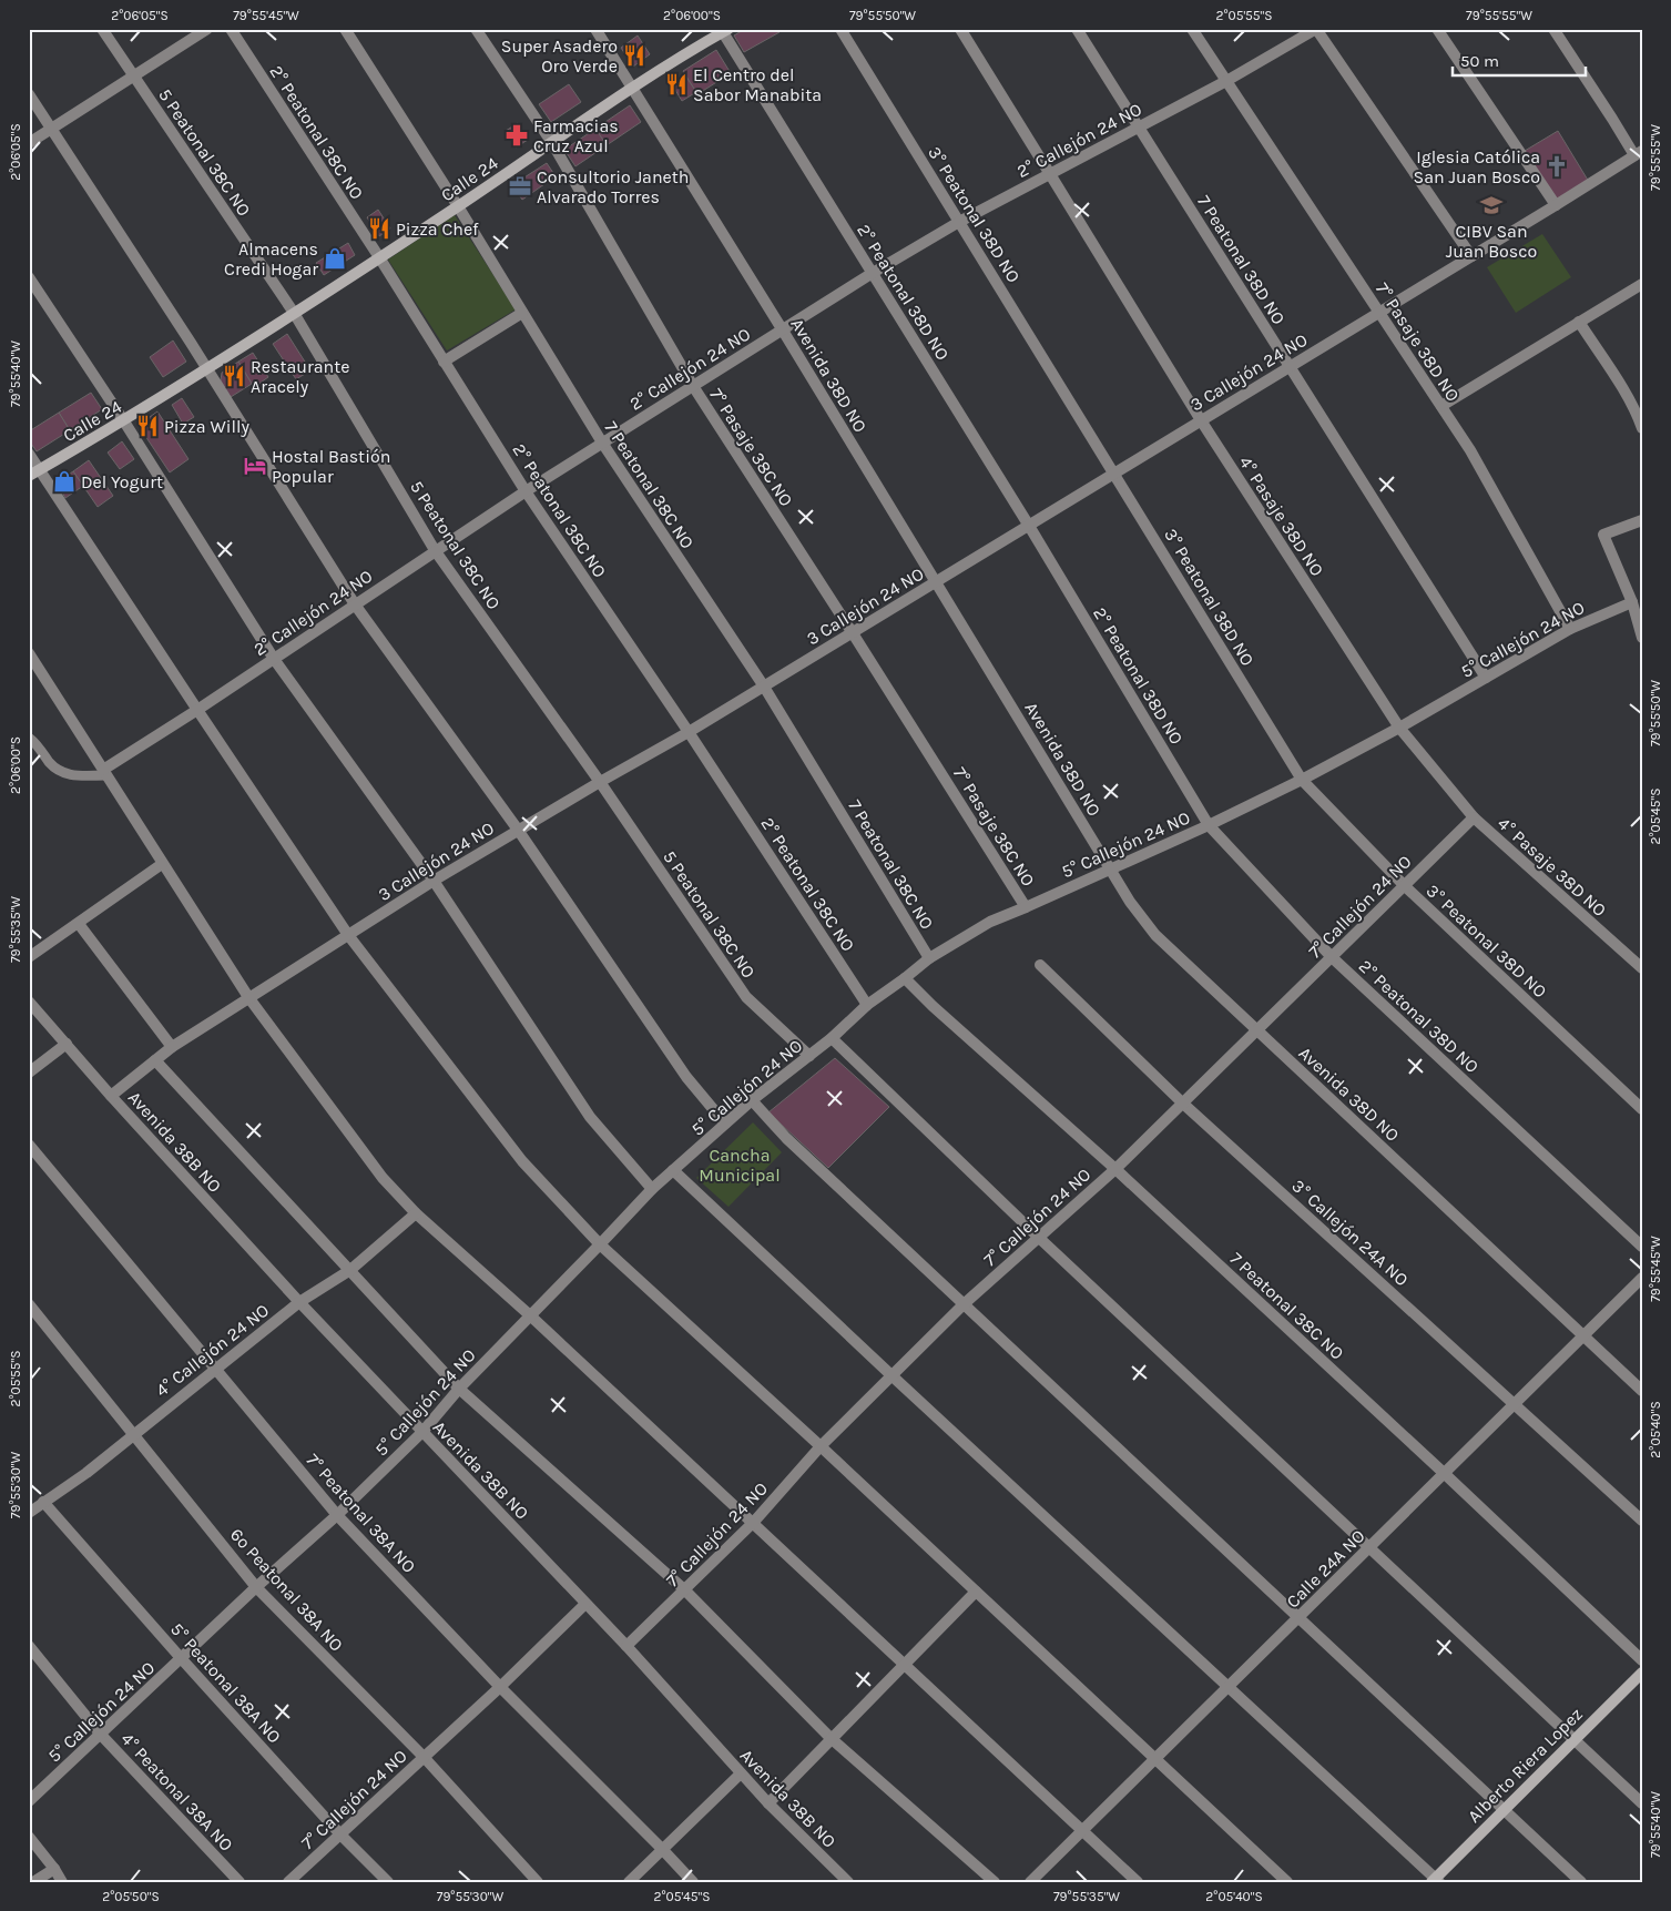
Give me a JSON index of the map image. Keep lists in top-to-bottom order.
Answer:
{
  "streets": {
    "street": [
      "2° Peatonal 38C NO",
      "2° Callejón 24 NO",
      "5 Peatonal 38C NO",
      "Calle 24",
      "3° Peatonal 38D NO",
      "7 Peatonal 38D NO",
      "2° Peatonal 38D NO",
      "7° Pasaje 38D NO",
      "3 Callejón 24 NO",
      "Avenida 38D NO",
      "7° Pasaje 38C NO",
      "7 Peatonal 38C NO",
      "4° Pasaje 38D NO",
      "5° Callejón 24 NO",
      "7° Callejón 24 NO",
      "Avenida 38B NO",
      "3° Callejón 24A NO",
      "4° Callejón 24 NO",
      "7° Peatonal 38A NO",
      "Calle 24A NO",
      "6º Peatonal 38A NO",
      "5° Peatonal 38A NO",
      "Alberto Riera Lopez",
      "4° Peatonal 38A NO"
    ]
  },
  "crossings": [
    ["2° Peatonal 38C NO", "2° Callejón 24 NO"],
    ["2° Peatonal 38C NO", "Calle 24"],
    ["2° Peatonal 38C NO", "3 Callejón 24 NO"],
    ["2° Peatonal 38C NO", "5° Callejón 24 NO"],
    ["2° Callejón 24 NO", "5 Peatonal 38C NO"],
    ["2° Callejón 24 NO", "3° Peatonal 38D NO"],
    ["2° Callejón 24 NO", "7 Peatonal 38D NO"],
    ["2° Callejón 24 NO", "2° Peatonal 38D NO"],
    ["2° Callejón 24 NO", "7° Pasaje 38D NO"],
    ["2° Callejón 24 NO", "Avenida 38D NO"],
    ["2° Callejón 24 NO", "7° Pasaje 38C NO"],
    ["2° Callejón 24 NO", "7 Peatonal 38C NO"],
    ["2° Callejón 24 NO", "4° Pasaje 38D NO"],
    ["5 Peatonal 38C NO", "Calle 24"],
    ["5 Peatonal 38C NO", "3 Callejón 24 NO"],
    ["5 Peatonal 38C NO", "5° Callejón 24 NO"],
    ["Calle 24", "2° Peatonal 38D NO"],
    ["Calle 24", "Avenida 38D NO"],
    ["Calle 24", "7° Pasaje 38C NO"],
    ["Calle 24", "7 Peatonal 38C NO"],
    ["3° Peatonal 38D NO", "3 Callejón 24 NO"],
    ["3° Peatonal 38D NO", "5° Callejón 24 NO"],
    ["3° Peatonal 38D NO", "7° Callejón 24 NO"],
    ["7 Peatonal 38D NO", "3 Callejón 24 NO"],
    ["7 Peatonal 38D NO", "5° Callejón 24 NO"],
    ["2° Peatonal 38D NO", "3 Callejón 24 NO"],
    ["2° Peatonal 38D NO", "5° Callejón 24 NO"],
    ["2° Peatonal 38D NO", "7° Callejón 24 NO"],
    ["7° Pasaje 38D NO", "3 Callejón 24 NO"],
    ["7° Pasaje 38D NO", "5° Callejón 24 NO"],
    ["3 Callejón 24 NO", "Avenida 38D NO"],
    ["3 Callejón 24 NO", "7° Pasaje 38C NO"],
    ["3 Callejón 24 NO", "7 Peatonal 38C NO"],
    ["3 Callejón 24 NO", "4° Pasaje 38D NO"],
    ["3 Callejón 24 NO", "Avenida 38B NO"],
    ["Avenida 38D NO", "5° Callejón 24 NO"],
    ["Avenida 38D NO", "7° Callejón 24 NO"],
    ["Avenida 38D NO", "Calle 24A NO"],
    ["7° Pasaje 38C NO", "5° Callejón 24 NO"],
    ["7 Peatonal 38C NO", "5° Callejón 24 NO"],
    ["7 Peatonal 38C NO", "7° Callejón 24 NO"],
    ["7 Peatonal 38C NO", "Calle 24A NO"],
    ["4° Pasaje 38D NO", "5° Callejón 24 NO"],
    ["4° Pasaje 38D NO", "7° Callejón 24 NO"],
    ["5° Callejón 24 NO", "Avenida 38B NO"],
    ["5° Callejón 24 NO", "7° Peatonal 38A NO"],
    ["5° Callejón 24 NO", "6º Peatonal 38A NO"],
    ["5° Callejón 24 NO", "5° Peatonal 38A NO"],
    ["5° Callejón 24 NO", "4° Peatonal 38A NO"],
    ["7° Callejón 24 NO", "Avenida 38B NO"],
    ["7° Callejón 24 NO", "3° Callejón 24A NO"],
    ["7° Callejón 24 NO", "7° Peatonal 38A NO"],
    ["7° Callejón 24 NO", "6º Peatonal 38A NO"],
    ["7° Callejón 24 NO", "5° Peatonal 38A NO"],
    ["Avenida 38B NO", "4° Callejón 24 NO"],
    ["3° Callejón 24A NO", "Calle 24A NO"],
    ["4° Callejón 24 NO", "7° Peatonal 38A NO"],
    ["4° Callejón 24 NO", "6º Peatonal 38A NO"],
    ["4° Callejón 24 NO", "5° Peatonal 38A NO"]
  ],
  "parks": ["Cancha Municipal"],
  "places": {
    "restaurant": [
      "Super Asadero Oro Verde",
      "El Centro del Sabor Manabita",
      "Pizza Chef",
      "Restaurante Aracely",
      "Pizza Willy"
    ],
    "pharmacy": ["Farmacias Cruz Azul"],
    "church": ["Iglesia Católica San Juan Bosco"],
    "office": ["Consultorio Janeth Alvarado Torres"],
    "school or university": ["CIBV San Juan Bosco"],
    "shop": ["Almacens Credi Hogar", "Del Yogurt"],
    "hotel": ["Hostal Bastión Popular"]
  },
  "scale_bar": "50 m",
  "coordinates": [
    "2°06'05\"S",
    "79°55'45\"W",
    "2°06'00\"S",
    "79°55'50\"W",
    "2°05'55\"S",
    "79°55'55\"W",
    "79°55'40\"W",
    "2°05'45\"S",
    "79°55'35\"W",
    "2°05'40\"S",
    "79°55'30\"W",
    "2°05'50\"S"
  ]
}
